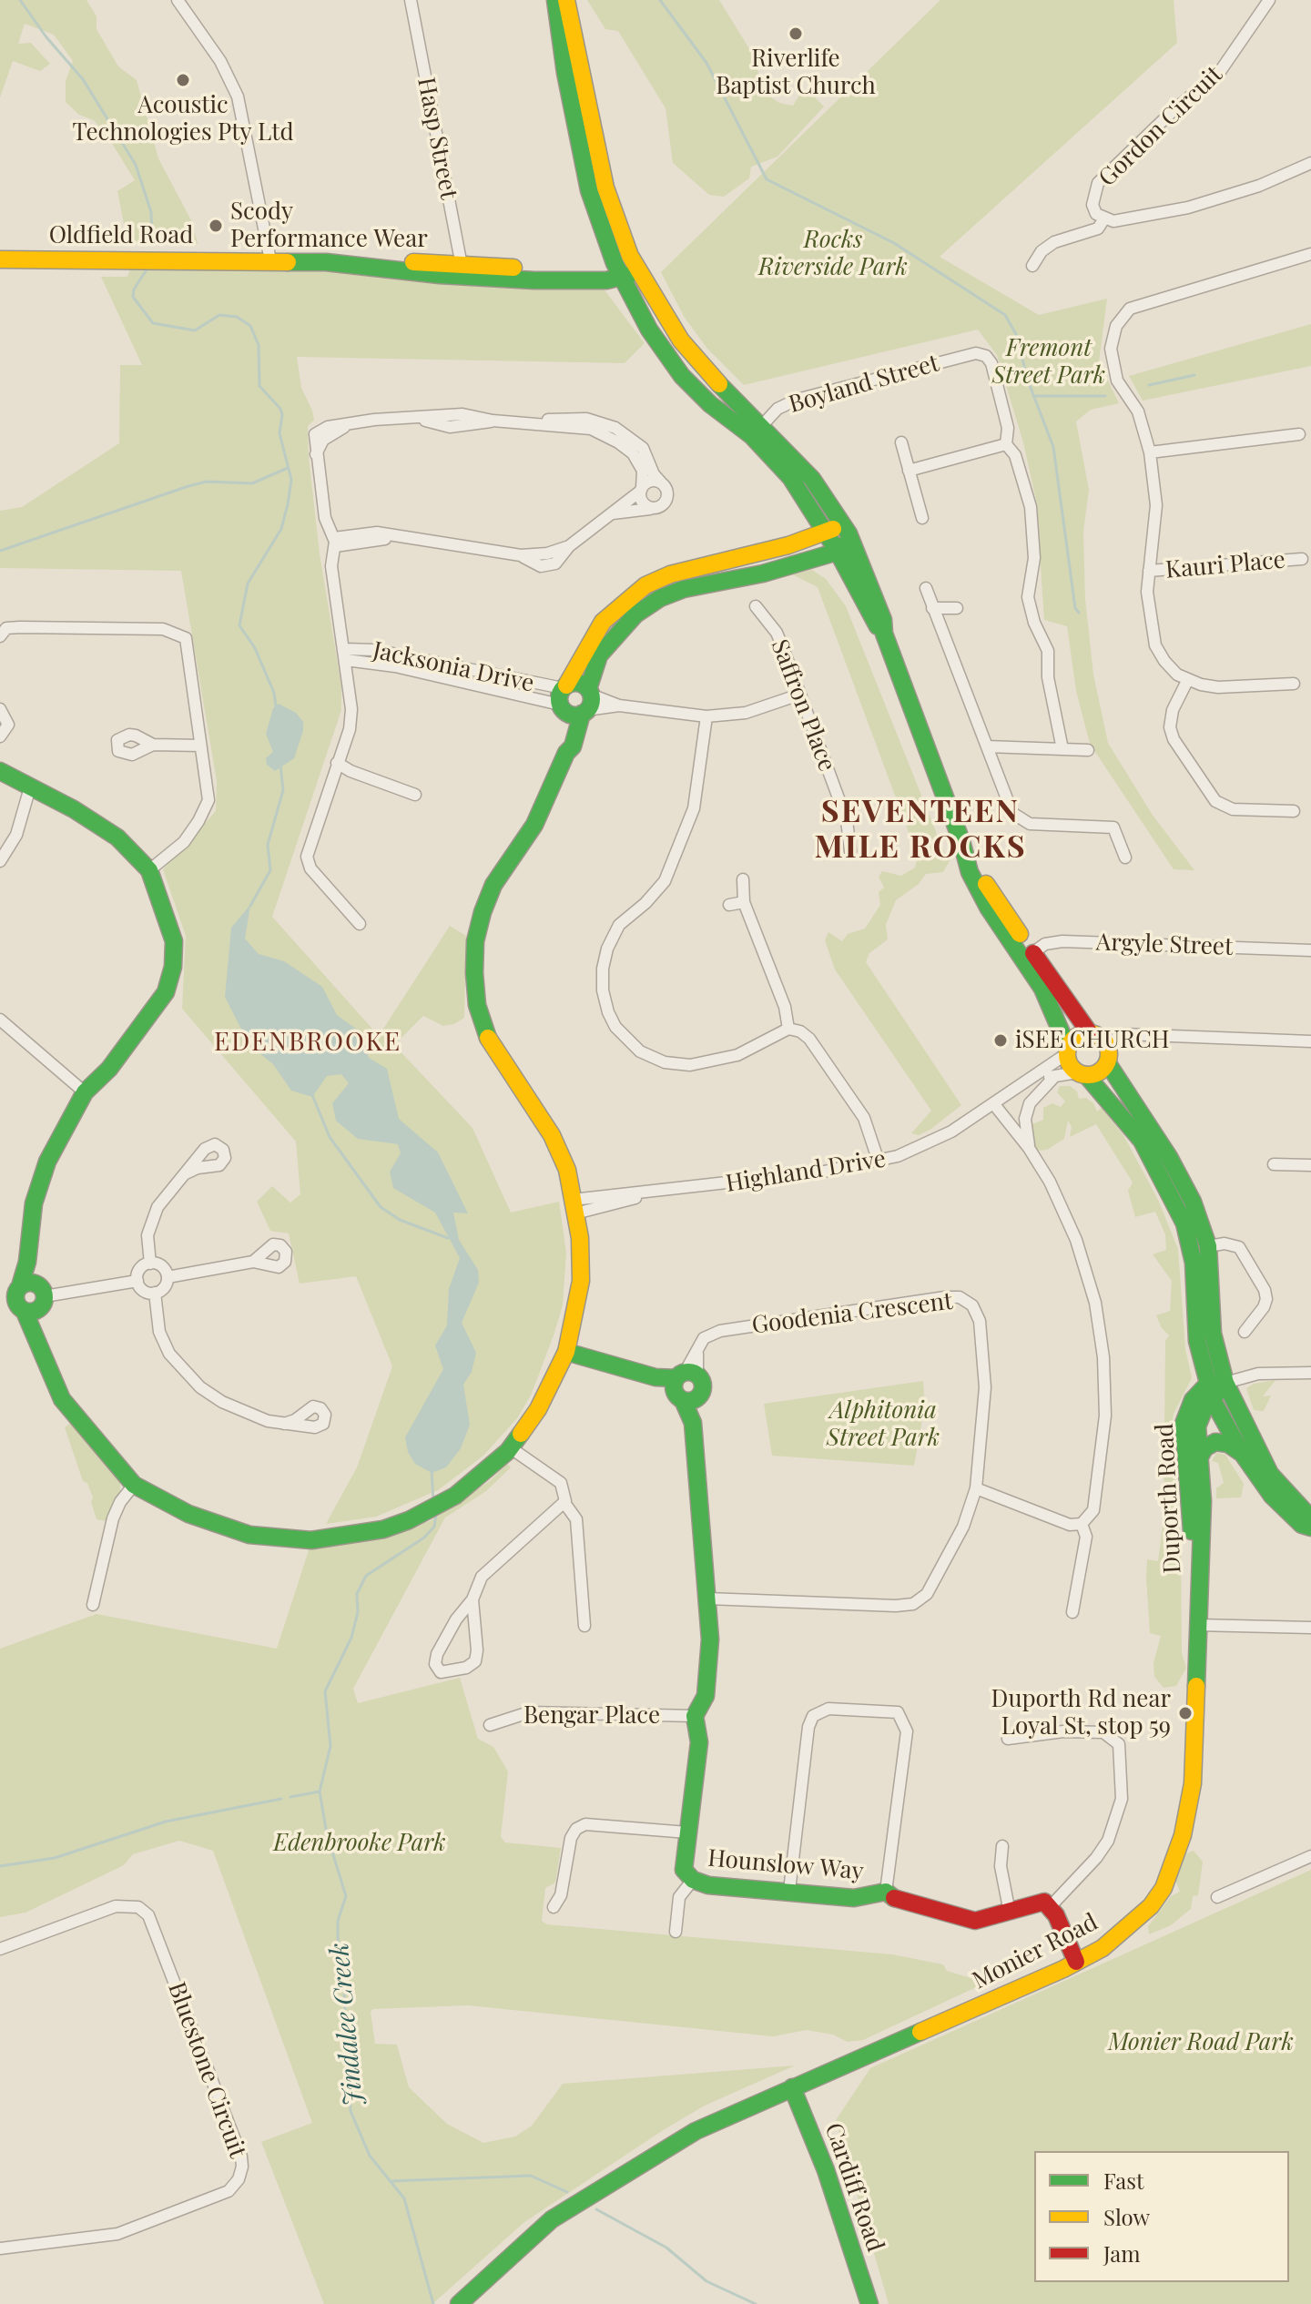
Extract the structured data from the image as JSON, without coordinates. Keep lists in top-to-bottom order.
{
  "streets": {
    "main road": [
      "Oldfield Road",
      "Duporth Road",
      "Hounslow Way",
      "Monier Road",
      "Cardiff Road"
    ],
    "street": [
      "Gordon Circuit",
      "Hasp Street",
      "Boyland Street",
      "Kauri Place",
      "Jacksonia Drive",
      "Saffron Place",
      "Argyle Street",
      "Highland Drive",
      "Goodenia Crescent",
      "Bengar Place",
      "Bluestone Circuit"
    ]
  },
  "crossings": [
    ["Hasp Street", "Oldfield Road"],
    ["Jacksonia Drive", "Saffron Place"],
    ["Goodenia Crescent", "Hounslow Way"],
    ["Duporth Road", "Monier Road"],
    ["Bengar Place", "Hounslow Way"],
    ["Monier Road", "Cardiff Road"]
  ],
  "districts": ["SEVENTEEN MILE ROCKS", "EDENBROOKE"],
  "water": ["Jindalee Creek"],
  "parks": [
    "Rocks Riverside Park",
    "Fremont Street Park",
    "Alphitonia Street Park",
    "Edenbrooke Park",
    "Monier Road Park"
  ],
  "places": [
    "Riverlife Baptist Church",
    "Acoustic Technologies Pty Ltd",
    "Scody Performance Wear",
    "iSEE CHURCH",
    "Duporth Rd near Loyal St, stop 59"
  ],
  "legend": ["Fast", "Slow", "Jam"]
}
